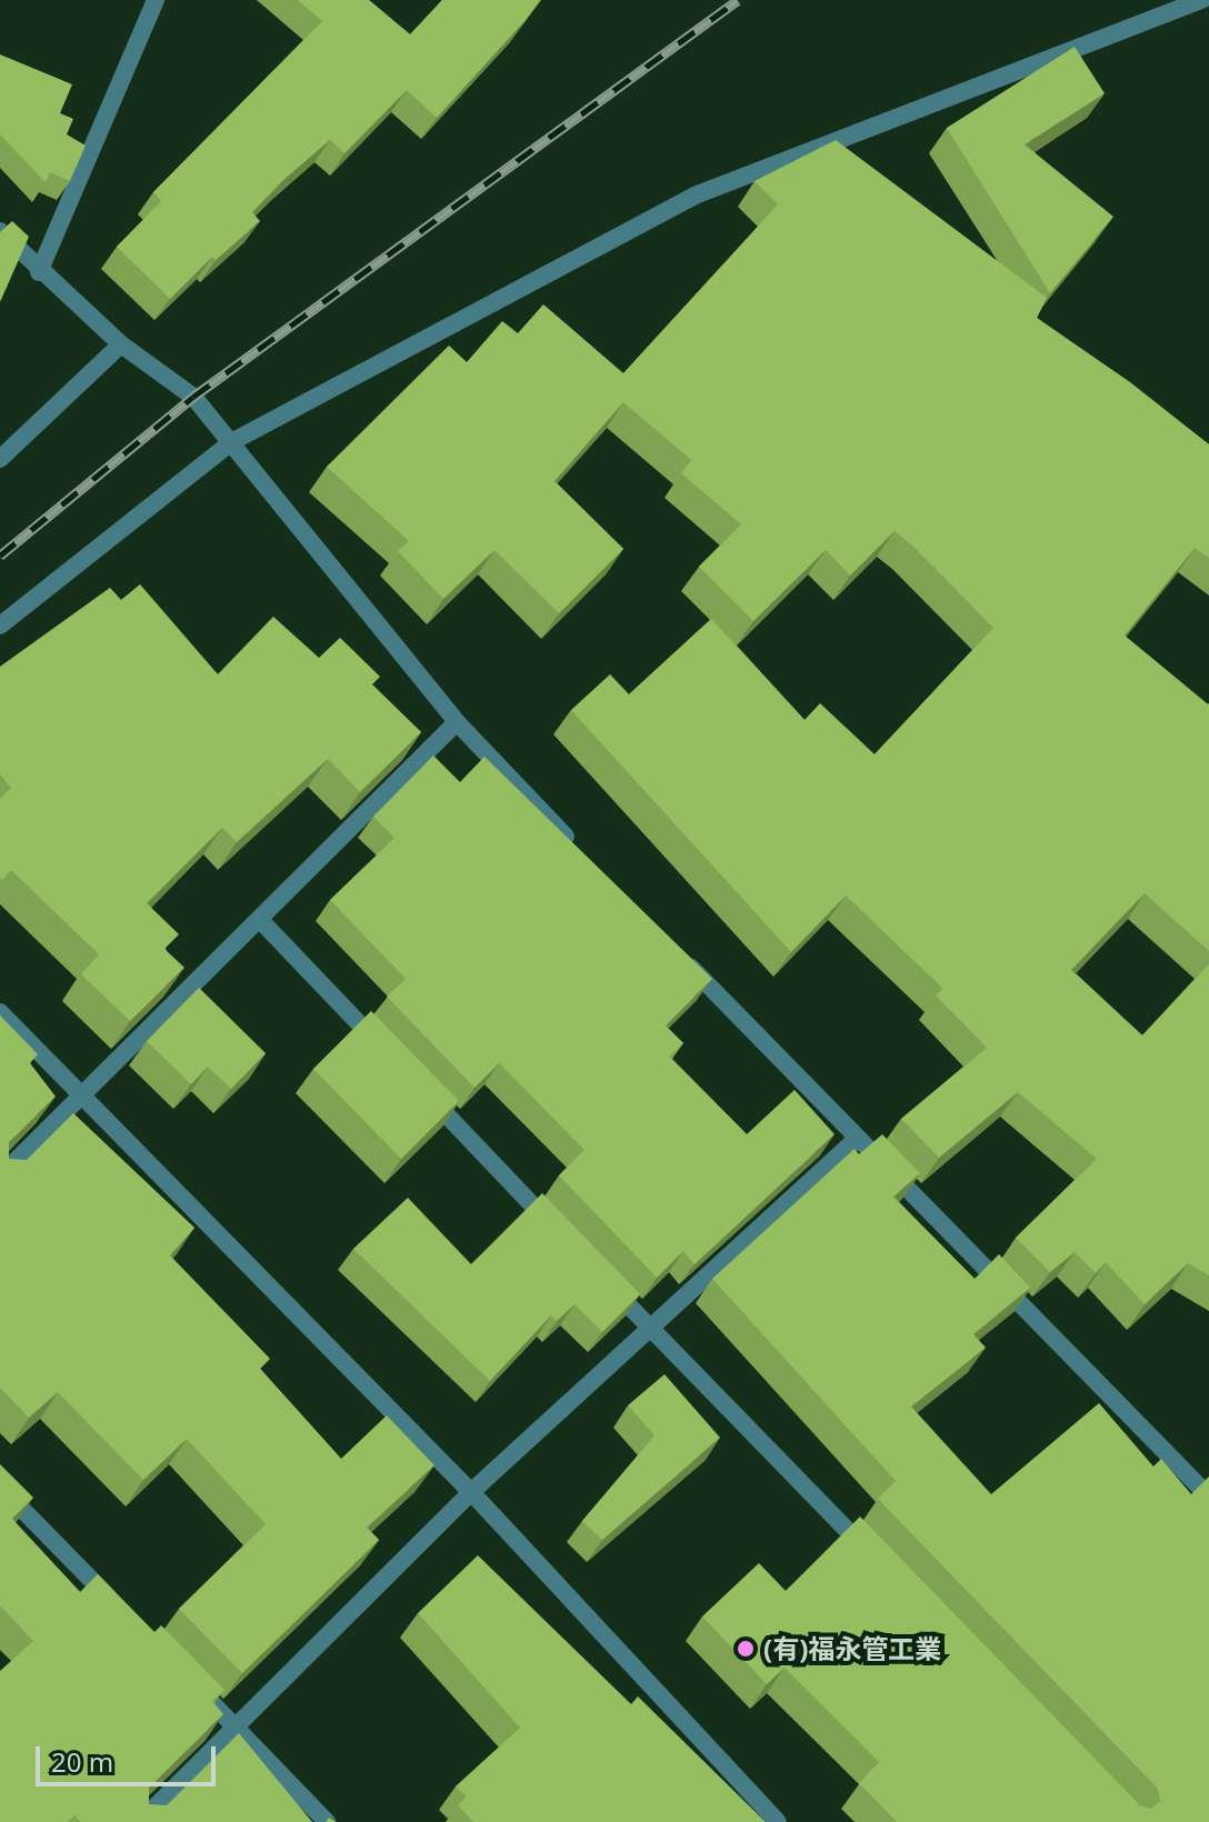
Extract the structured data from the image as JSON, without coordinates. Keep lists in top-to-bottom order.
{
  "places": ["(有)福永管工業"],
  "scale_bar": "20 m"
}
